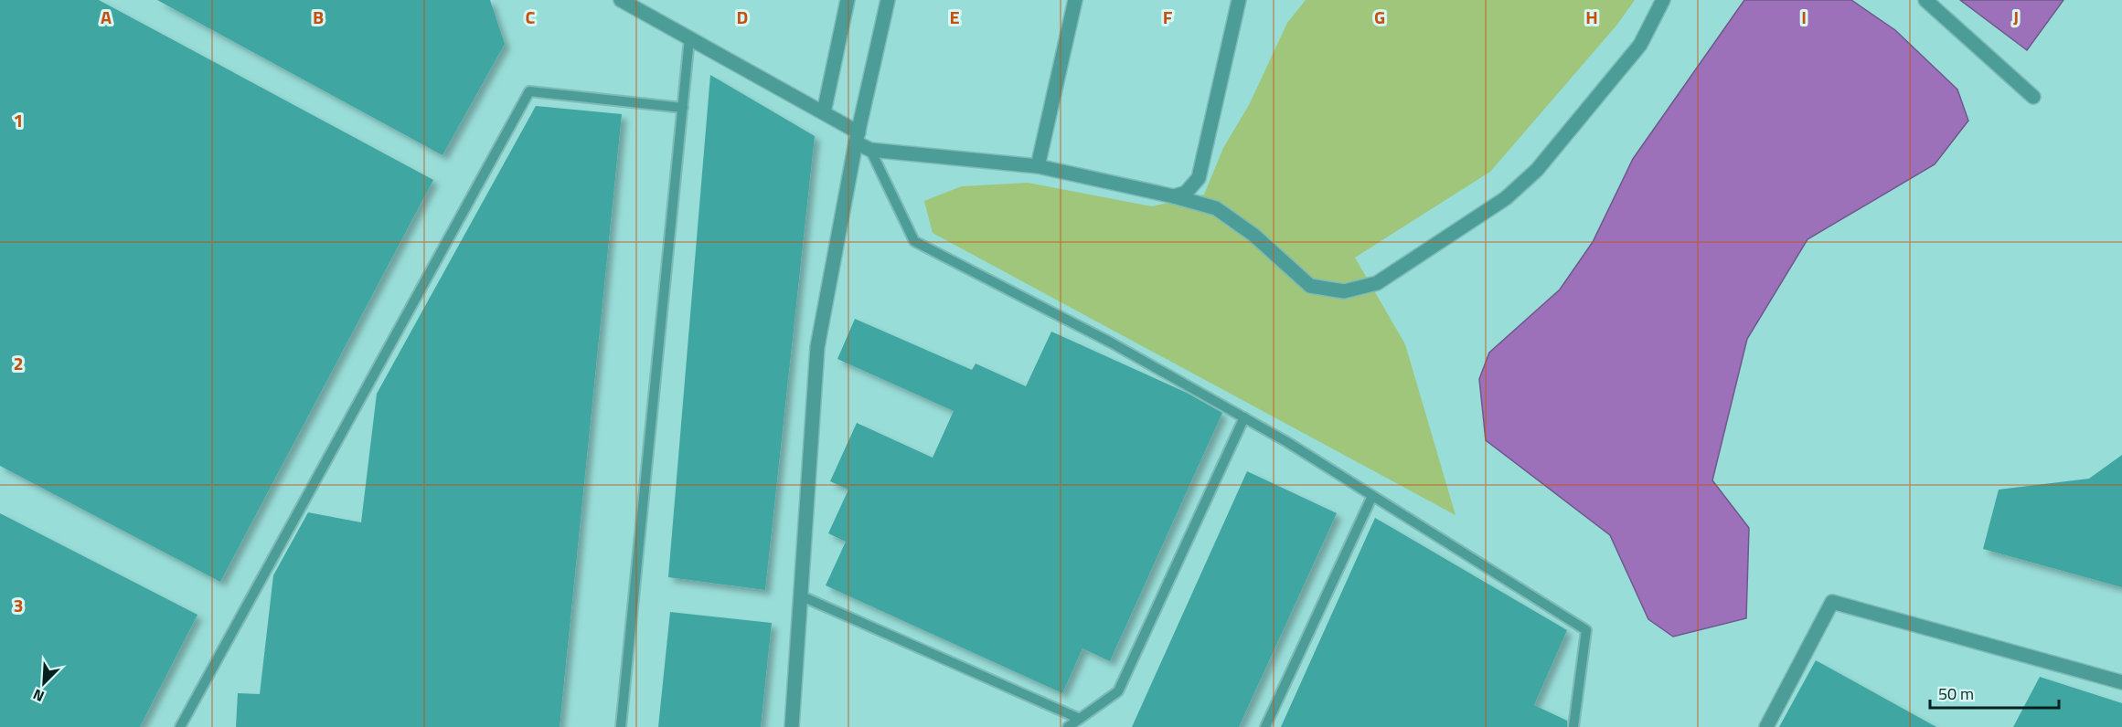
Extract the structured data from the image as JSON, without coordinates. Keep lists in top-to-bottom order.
{
  "scale_bar": "50 m",
  "north": "bottom left",
  "grid": {
    "columns": [
      "A",
      "B",
      "C",
      "D",
      "E",
      "F",
      "G",
      "H",
      "I",
      "J"
    ],
    "rows": ["1", "2", "3"]
  }
}
